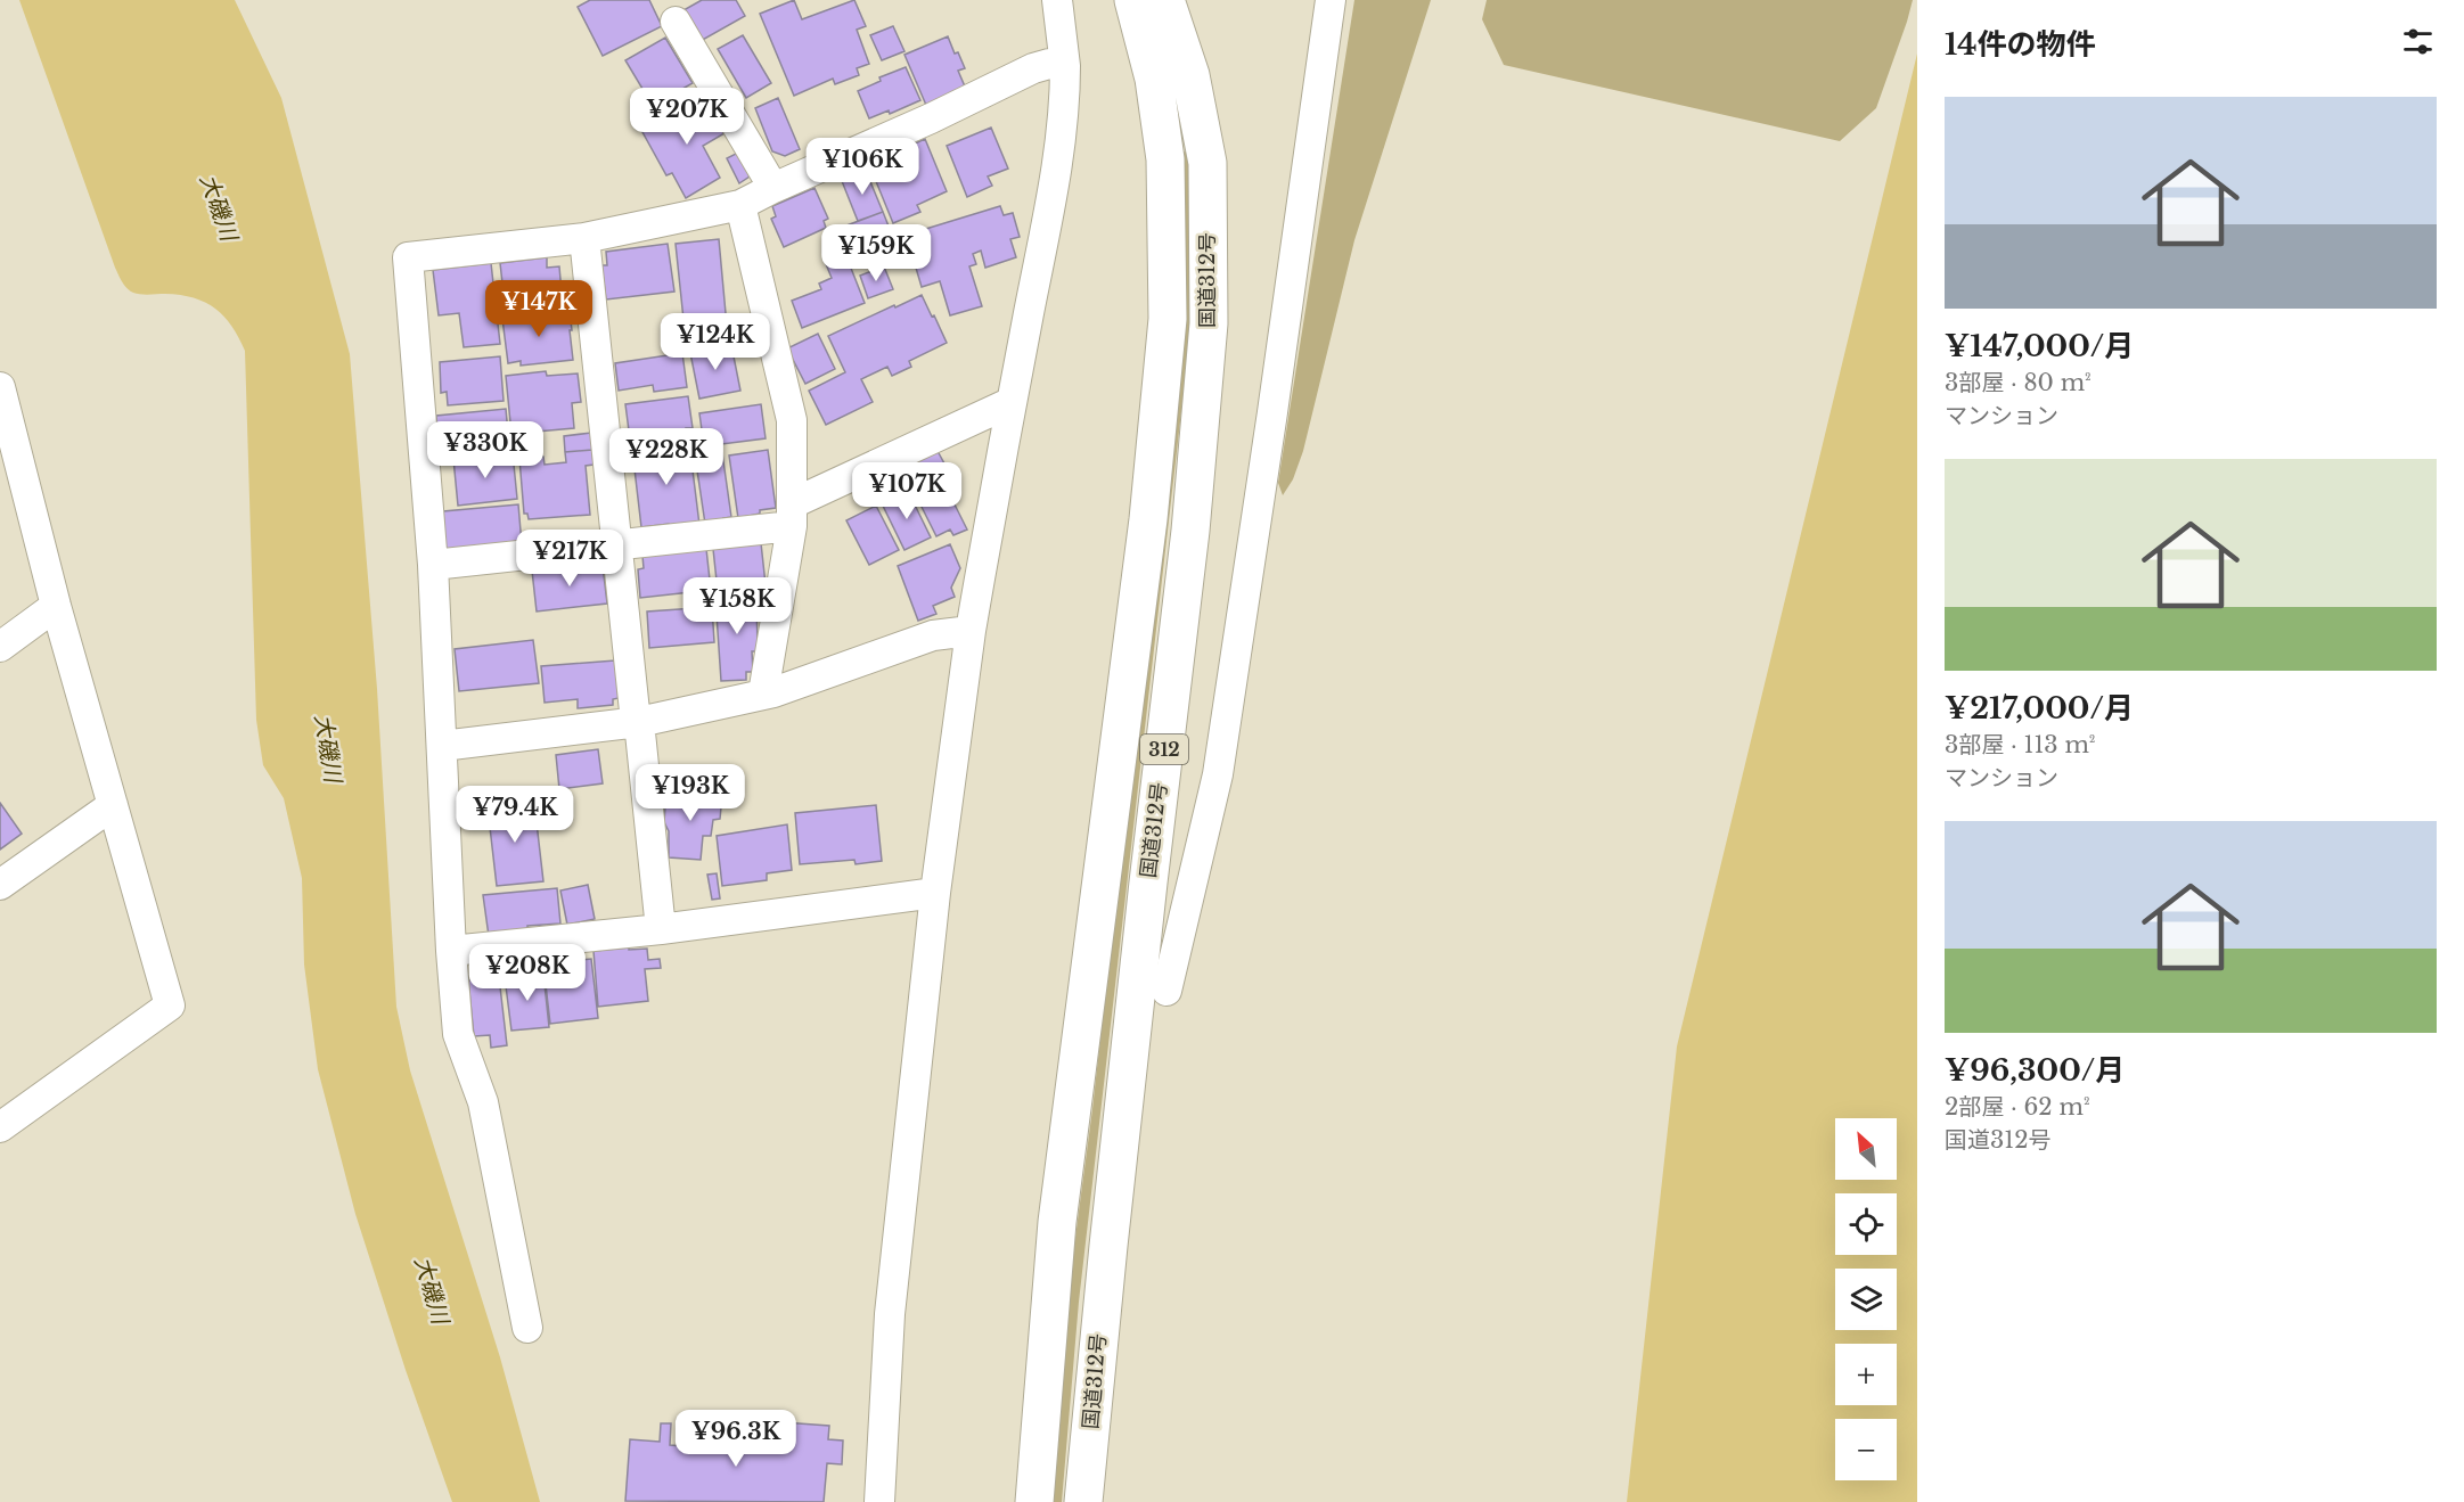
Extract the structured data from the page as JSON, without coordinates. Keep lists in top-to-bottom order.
{
  "streets": {
    "highway": ["国道312号", "312"]
  },
  "water": ["大磯川"],
  "north": "top left",
  "page": {
    "heading": "14件の物件",
    "list": [
      {
        "name": "¥147,000/月",
        "note": "3部屋 · 80 m² · マンション"
      },
      {
        "name": "¥217,000/月",
        "note": "3部屋 · 113 m² · マンション"
      },
      {
        "name": "¥96,300/月",
        "note": "2部屋 · 62 m² · 国道312号"
      }
    ],
    "price": [
      "¥207K",
      "¥106K",
      "¥159K",
      "¥147K",
      "¥124K",
      "¥330K",
      "¥228K",
      "¥107K",
      "¥217K",
      "¥158K",
      "¥193K",
      "¥79.4K",
      "¥208K",
      "¥96.3K"
    ],
    "map_buttons": ["+", "−"]
  }
}
